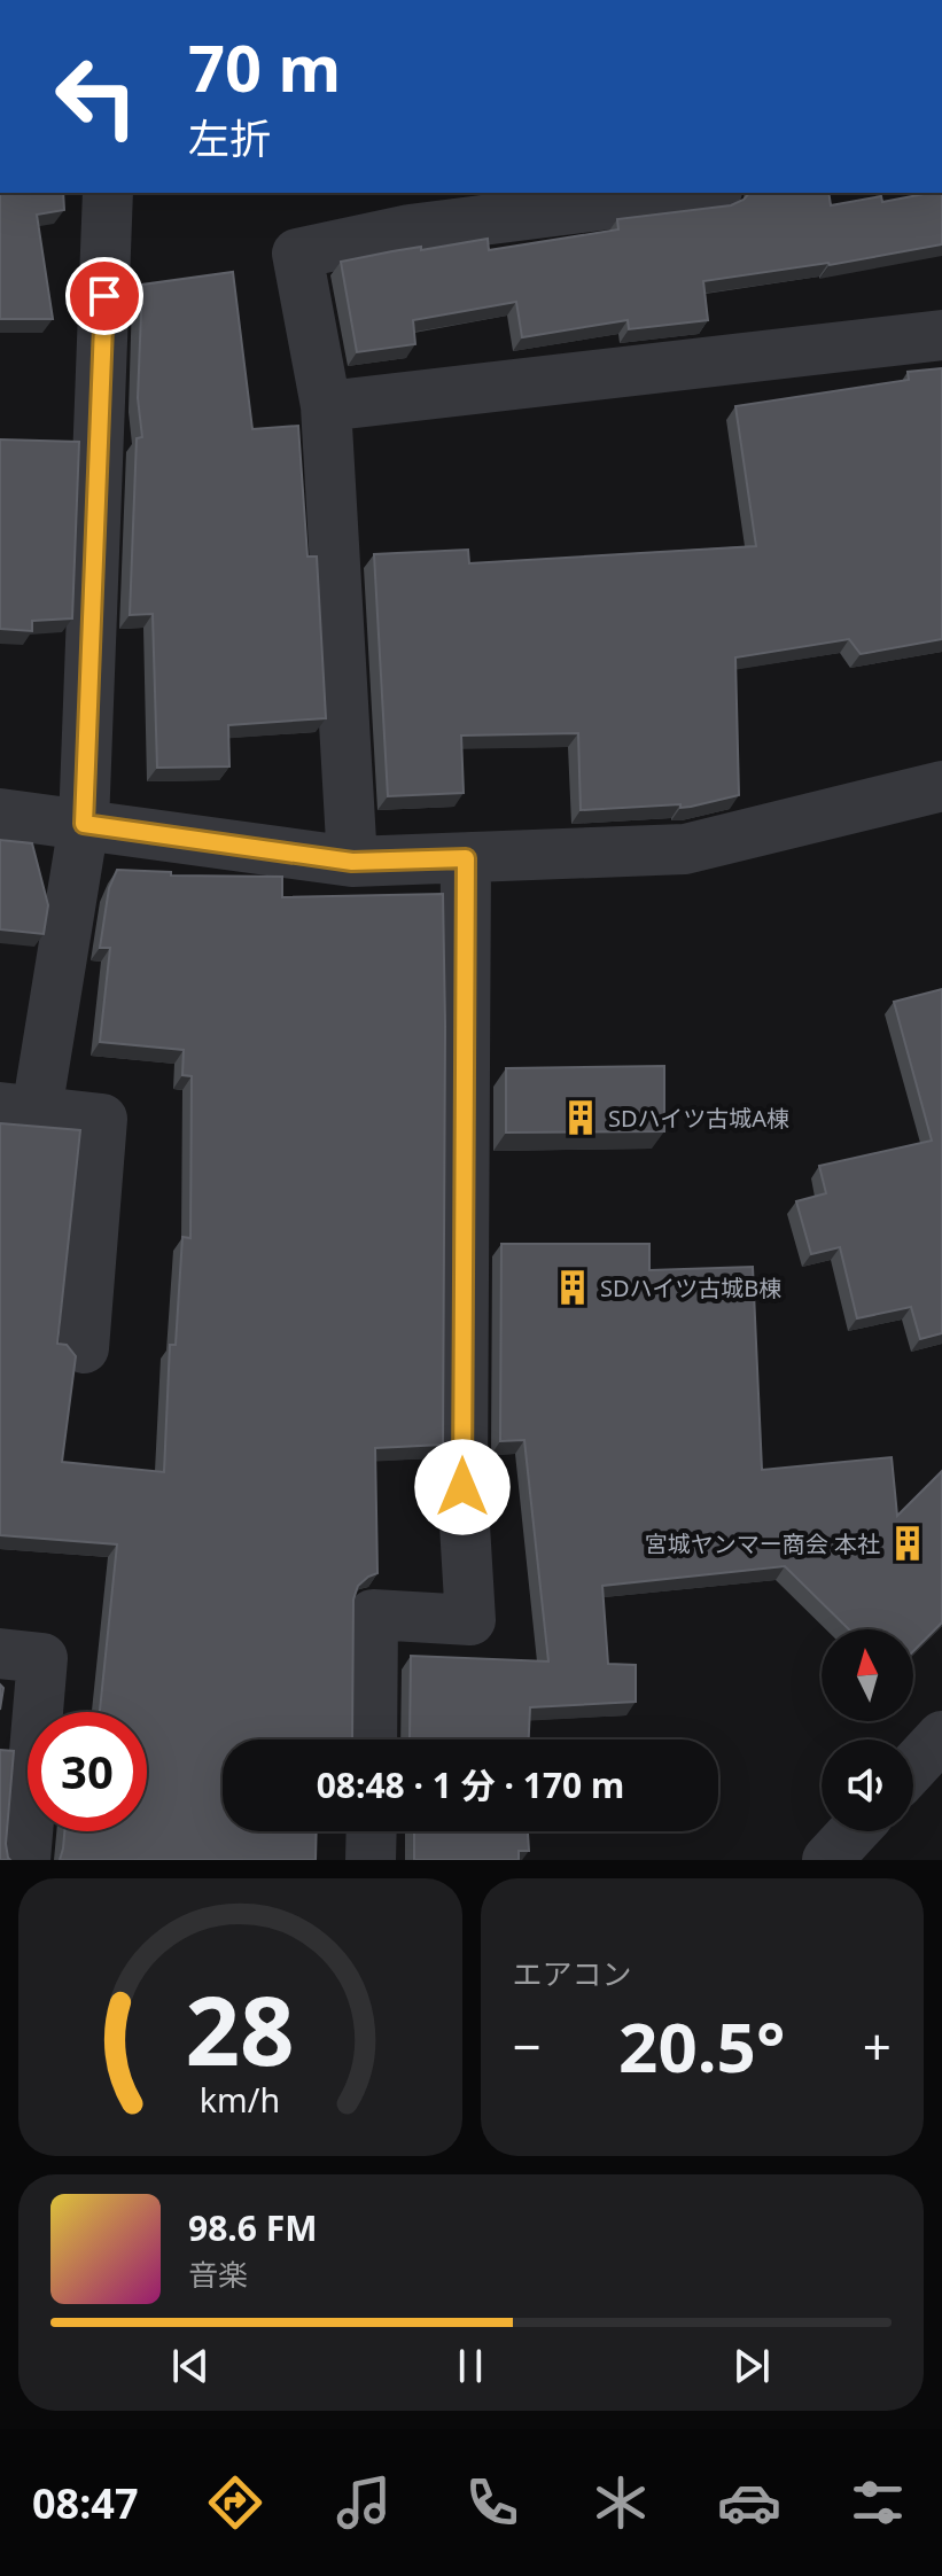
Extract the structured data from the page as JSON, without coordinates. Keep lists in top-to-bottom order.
{
  "places": {
    "building": ["SDハイツ古城A棟", "SDハイツ古城B棟", "宮城ヤンマー商会 本社"]
  },
  "north": "top",
  "page": {
    "turn": ["70 m", "左折"],
    "limit": "30",
    "trip": "08:48 · 1 分 · 170 m",
    "tile": "エアコン",
    "heat": ["−", "20.5°", "+"],
    "song": ["98.6 FM", "音楽"],
    "tabs": "08:47",
    "gauge": ["28", "km/h"]
  }
}
